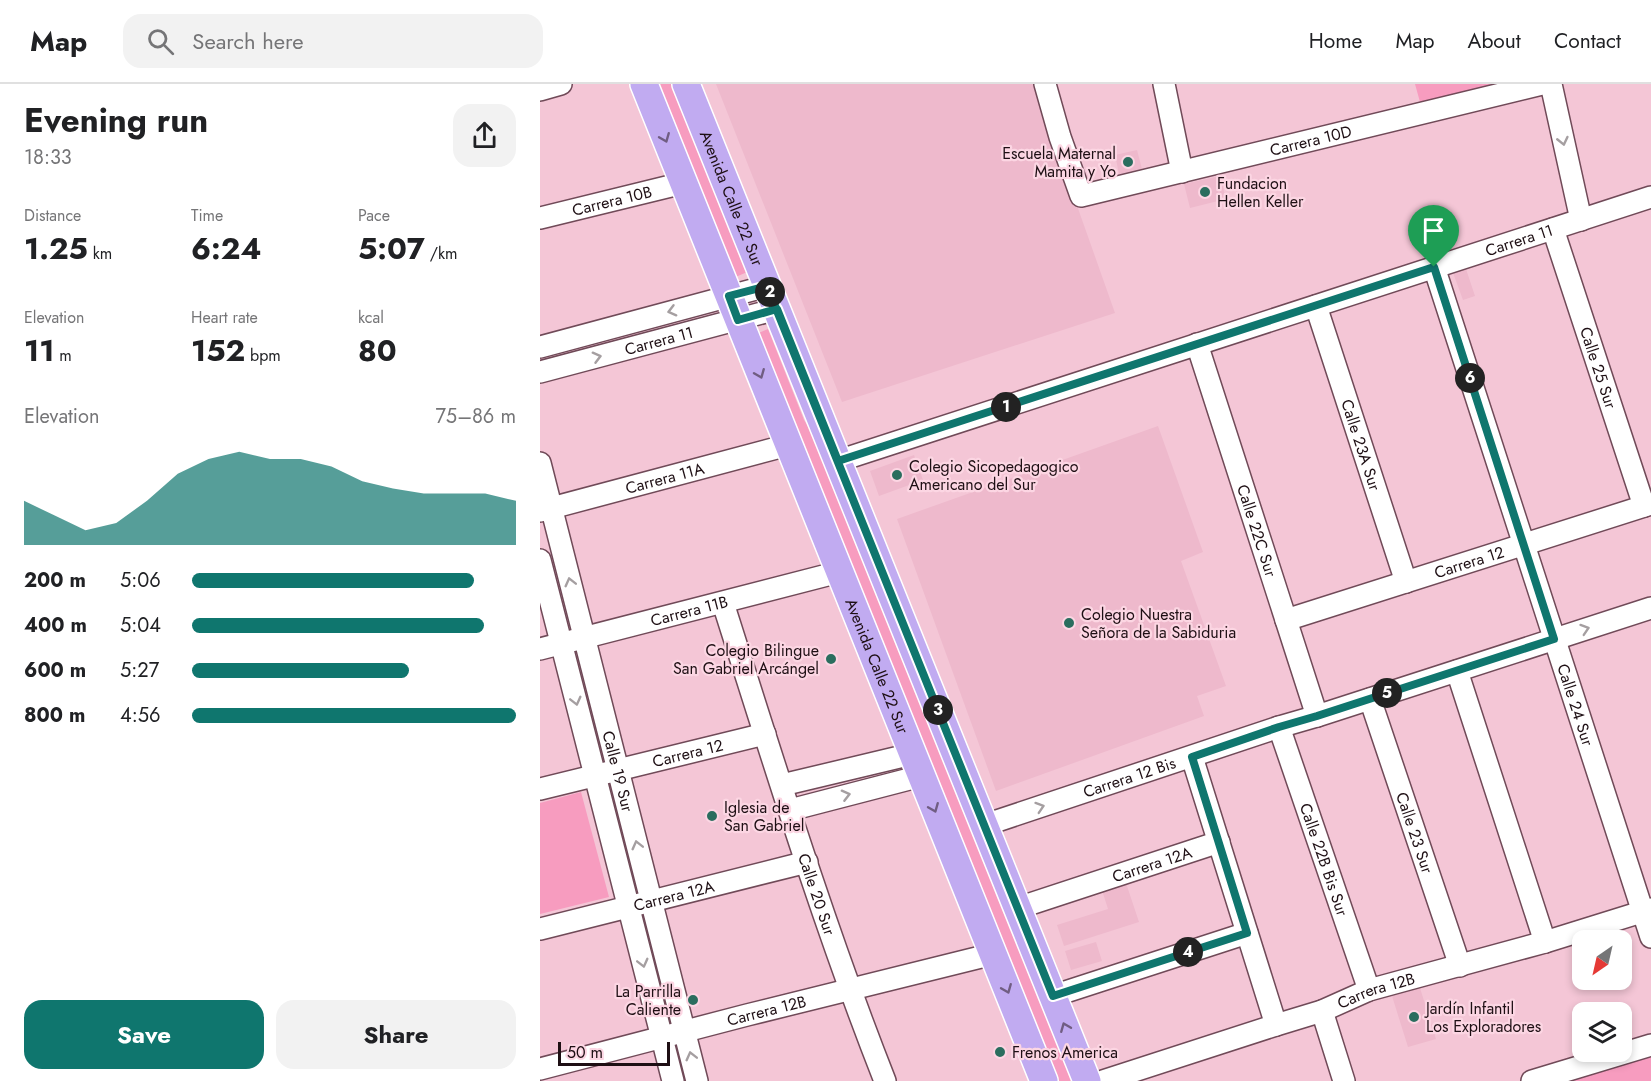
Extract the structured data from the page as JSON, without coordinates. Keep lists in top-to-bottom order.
{
  "streets": {
    "main road": ["Avenida Calle 22 Sur"],
    "street": [
      "Carrera 10D",
      "Carrera 10B",
      "Carrera 11",
      "Calle 25 Sur",
      "Calle 23A Sur",
      "Carrera 11A",
      "Calle 22C Sur",
      "Carrera 12",
      "Carrera 11B",
      "Calle 24 Sur",
      "Calle 19 Sur",
      "Carrera 12 Bis",
      "Calle 23 Sur",
      "Calle 22B Bis Sur",
      "Carrera 12A",
      "Calle 20 Sur",
      "Carrera 12B"
    ]
  },
  "crossings": [
    ["Avenida Calle 22 Sur", "Carrera 10B"],
    ["Avenida Calle 22 Sur", "Carrera 11"],
    ["Avenida Calle 22 Sur", "Carrera 11A"],
    ["Avenida Calle 22 Sur", "Carrera 11B"],
    ["Avenida Calle 22 Sur", "Carrera 12 Bis"],
    ["Avenida Calle 22 Sur", "Carrera 12A"],
    ["Avenida Calle 22 Sur", "Carrera 12B"],
    ["Carrera 11", "Calle 25 Sur"],
    ["Carrera 11", "Calle 23A Sur"],
    ["Carrera 11", "Calle 22C Sur"],
    ["Carrera 11", "Calle 24 Sur"],
    ["Calle 25 Sur", "Carrera 12"],
    ["Calle 23A Sur", "Carrera 12"],
    ["Carrera 11A", "Calle 19 Sur"],
    ["Calle 22C Sur", "Carrera 12"],
    ["Calle 22C Sur", "Carrera 12 Bis"],
    ["Carrera 12", "Calle 24 Sur"],
    ["Carrera 12", "Calle 19 Sur"],
    ["Carrera 12", "Calle 20 Sur"],
    ["Carrera 11B", "Calle 19 Sur"],
    ["Carrera 11B", "Calle 20 Sur"],
    ["Calle 24 Sur", "Carrera 12 Bis"],
    ["Calle 24 Sur", "Carrera 12B"],
    ["Calle 19 Sur", "Carrera 12A"],
    ["Calle 19 Sur", "Carrera 12B"],
    ["Carrera 12 Bis", "Calle 23 Sur"],
    ["Carrera 12 Bis", "Calle 22B Bis Sur"],
    ["Calle 23 Sur", "Carrera 12B"],
    ["Calle 22B Bis Sur", "Carrera 12B"],
    ["Carrera 12A", "Calle 20 Sur"],
    ["Calle 20 Sur", "Carrera 12B"]
  ],
  "places": [
    "Escuela Maternal Mamita y Yo",
    "Fundacion Hellen Keller",
    "Colegio Sicopedagogico Americano del Sur",
    "Colegio Nuestra Señora de la Sabiduria",
    "Colegio Bilingue San Gabriel Arcángel",
    "Iglesia de San Gabriel",
    "La Parrilla Caliente",
    "Jardín Infantil Los Exploradores",
    "Frenos America"
  ],
  "scale_bar": "50 m",
  "north": "bottom left",
  "page": {
    "header": "Map",
    "search": "Search here",
    "nav": [
      "Home",
      "Map",
      "About",
      "Contact"
    ],
    "heading": ["Evening run", "18:33"],
    "stats": [
      ["Distance", "1.25 km"],
      ["Time", "6:24"],
      ["Pace", "5:07 /km"],
      ["Elevation", "11 m"],
      ["Heart rate", "152 bpm"],
      ["kcal", "80"]
    ],
    "pins": [
      "2",
      "6",
      "1",
      "5",
      "3",
      "4"
    ],
    "chart": ["Elevation", "75–86 m"],
    "list": [
      {
        "name": "200 m",
        "note": "5:06"
      },
      {
        "name": "400 m",
        "note": "5:04"
      },
      {
        "name": "600 m",
        "note": "5:27"
      },
      {
        "name": "800 m",
        "note": "4:56"
      }
    ],
    "buttons": ["Save", "Share"],
    "scale": "50 m"
  }
}
